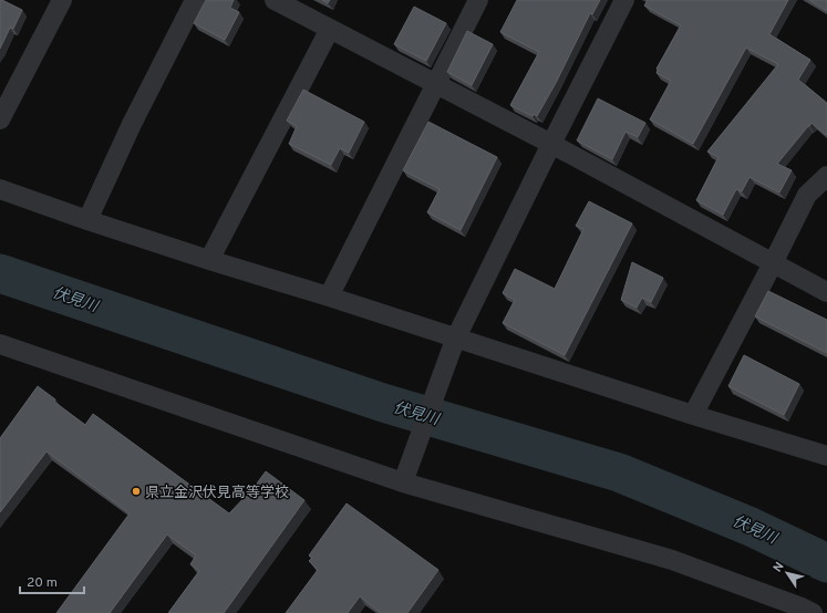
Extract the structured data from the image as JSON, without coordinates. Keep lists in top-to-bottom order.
{
  "water": ["伏見川"],
  "places": ["県立金沢伏見高等学校"],
  "scale_bar": "20 m",
  "north": "top left"
}
